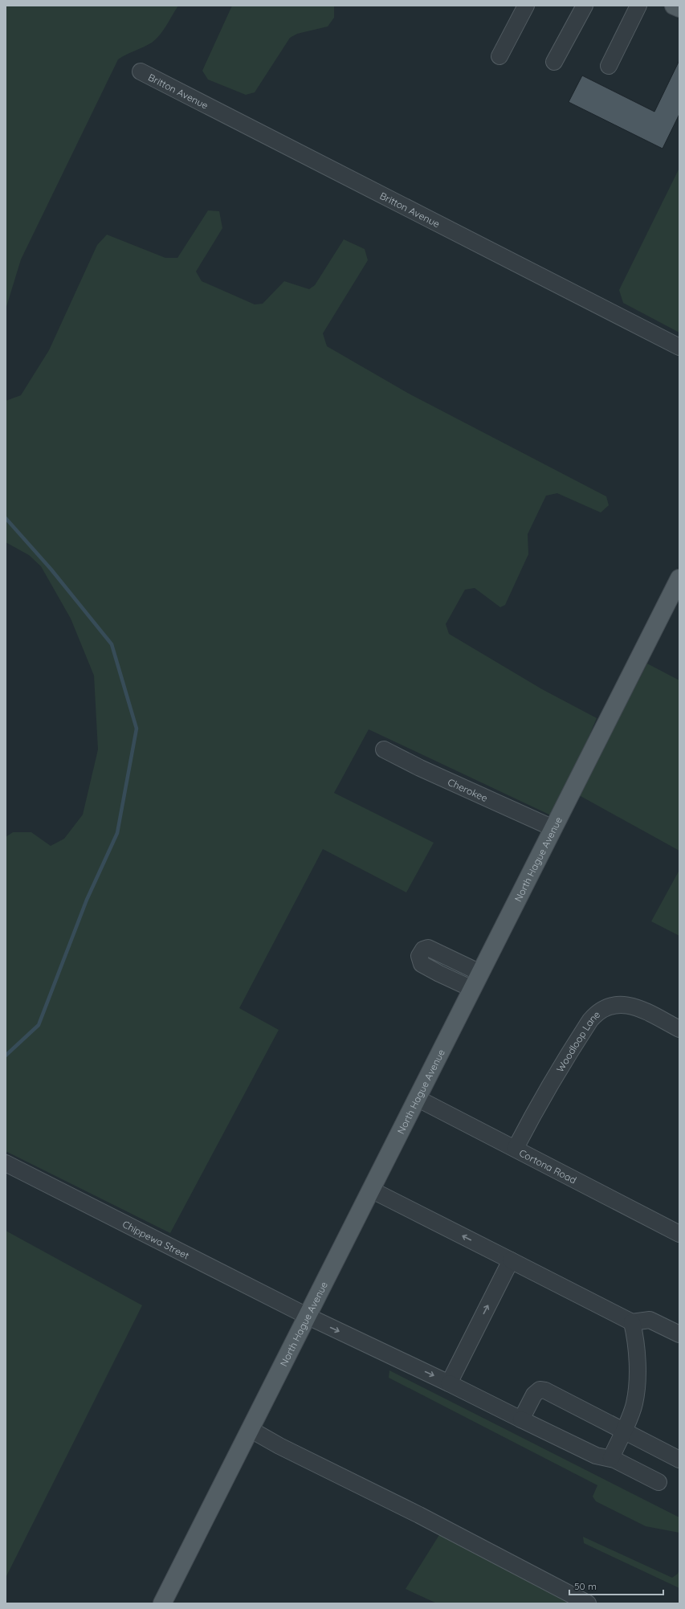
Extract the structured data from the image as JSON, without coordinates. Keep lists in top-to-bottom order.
{
  "streets": {
    "main road": ["North Hague Avenue"],
    "street": [
      "Britton Avenue",
      "Cherokee",
      "Woodloop Lane",
      "Cortona Road",
      "Chippewa Street"
    ]
  },
  "crossings": [
    ["Cherokee", "North Hague Avenue"],
    ["North Hague Avenue", "Cortona Road"],
    ["North Hague Avenue", "Chippewa Street"],
    ["Woodloop Lane", "Cortona Road"]
  ],
  "scale_bar": "50 m"
}
